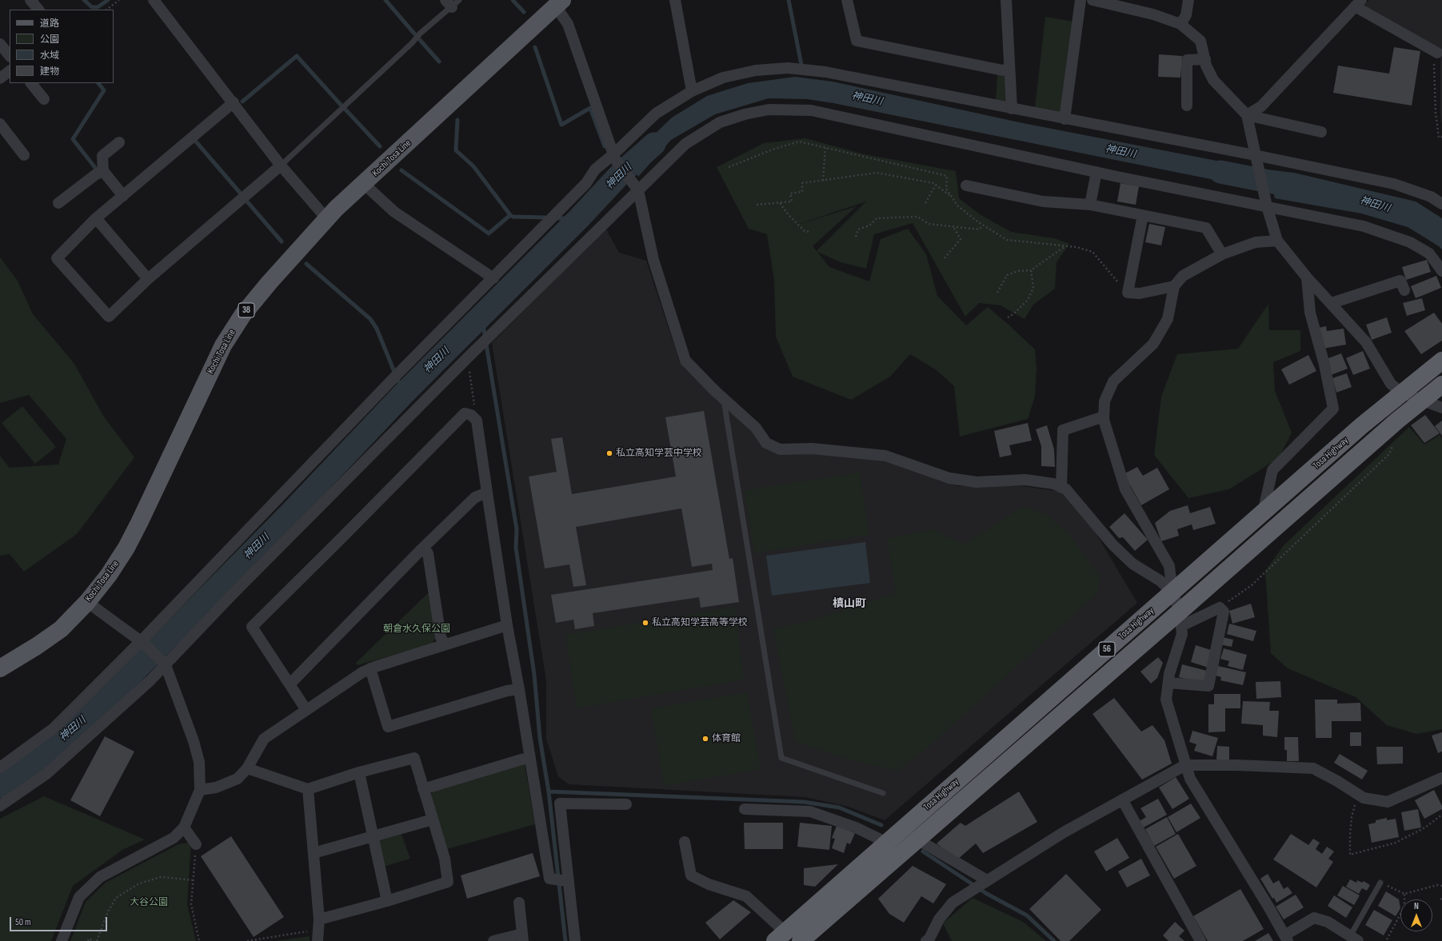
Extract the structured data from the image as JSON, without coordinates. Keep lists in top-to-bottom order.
{
  "streets": {
    "highway": ["Tosa Highway", "56"],
    "main road": ["Kochi Tosa Line", "38"]
  },
  "districts": ["槙山町"],
  "water": ["神田川"],
  "parks": ["朝倉水久保公園", "大谷公園"],
  "places": ["私立高知学芸中学校", "私立高知学芸高等学校", "体育館"],
  "legend": [
    "道路",
    "公園",
    "水域",
    "建物"
  ],
  "scale_bar": "50 m",
  "north": "top"
}
